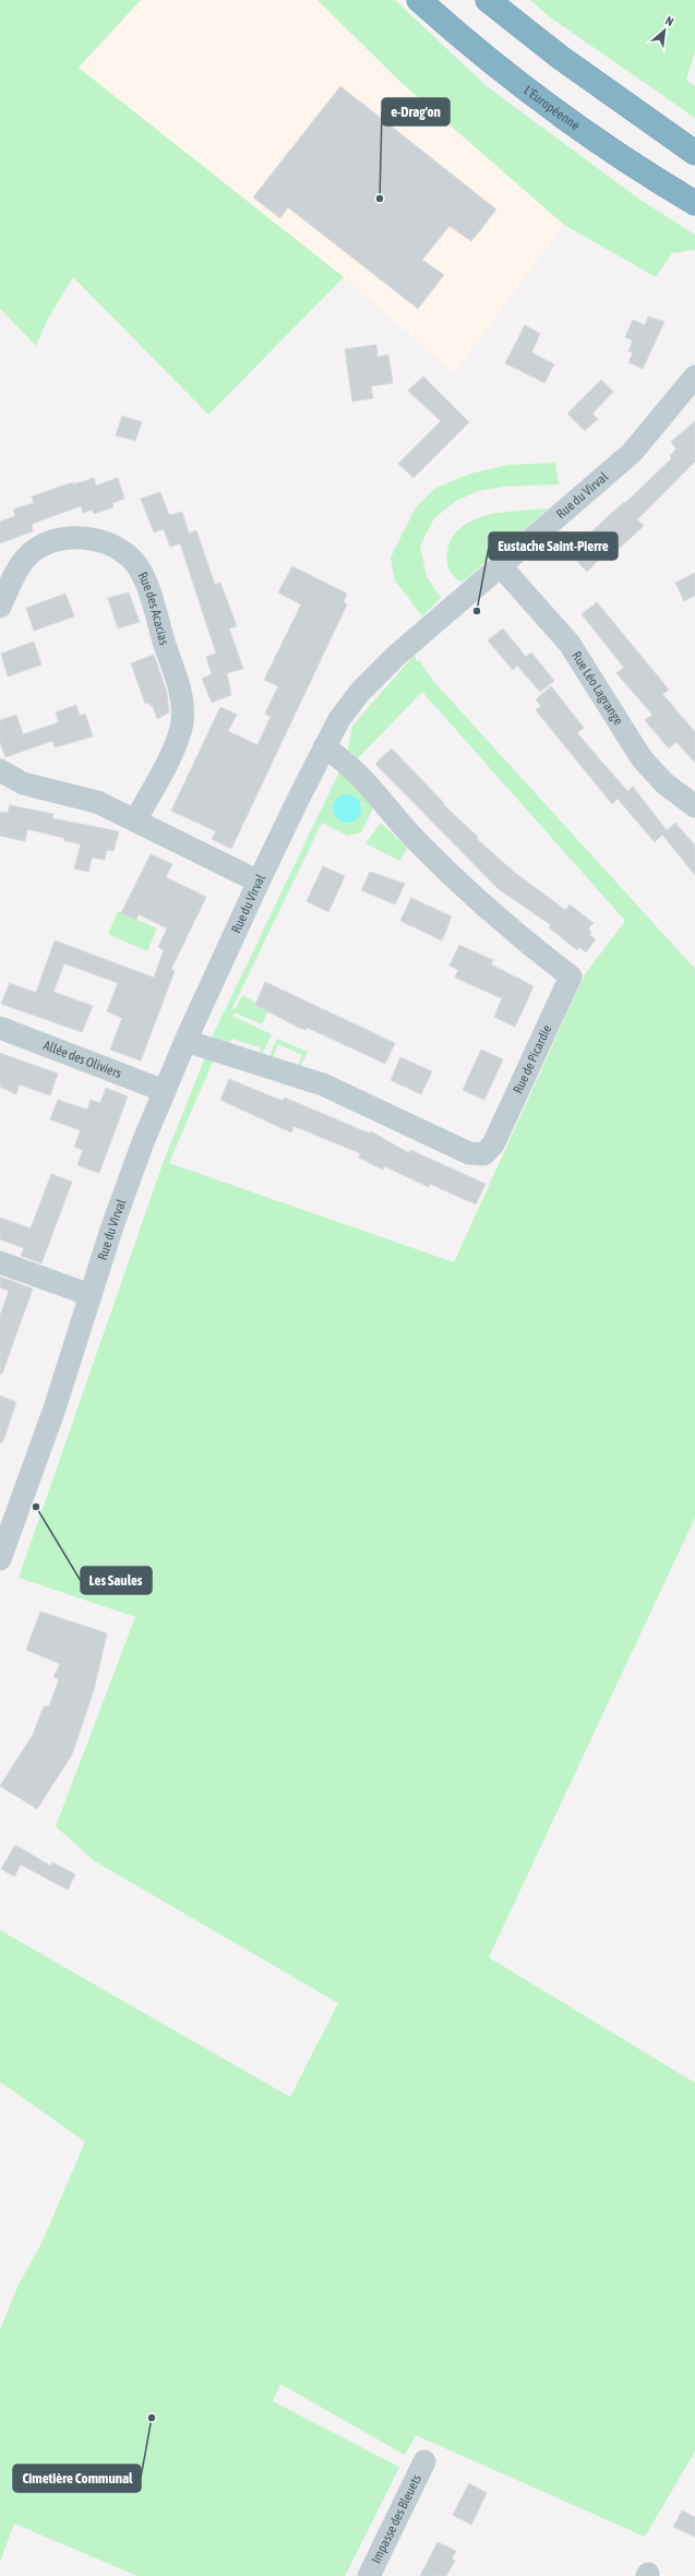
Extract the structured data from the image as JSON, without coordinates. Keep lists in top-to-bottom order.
{
  "streets": {
    "highway": ["L'Européenne"],
    "street": [
      "Rue du Virval",
      "Rue des Acacias",
      "Rue Léo Lagrange",
      "Allée des Oliviers",
      "Rue de Picardie",
      "Impasse des Bleuets"
    ]
  },
  "crossings": [
    ["Rue du Virval", "Rue Léo Lagrange"],
    ["Rue du Virval", "Allée des Oliviers"],
    ["Rue du Virval", "Rue de Picardie"]
  ],
  "places": [
    "e-Drag'on",
    "Eustache Saint-Pierre",
    "Les Saules",
    "Cimetière Communal"
  ],
  "north": "top right"
}
